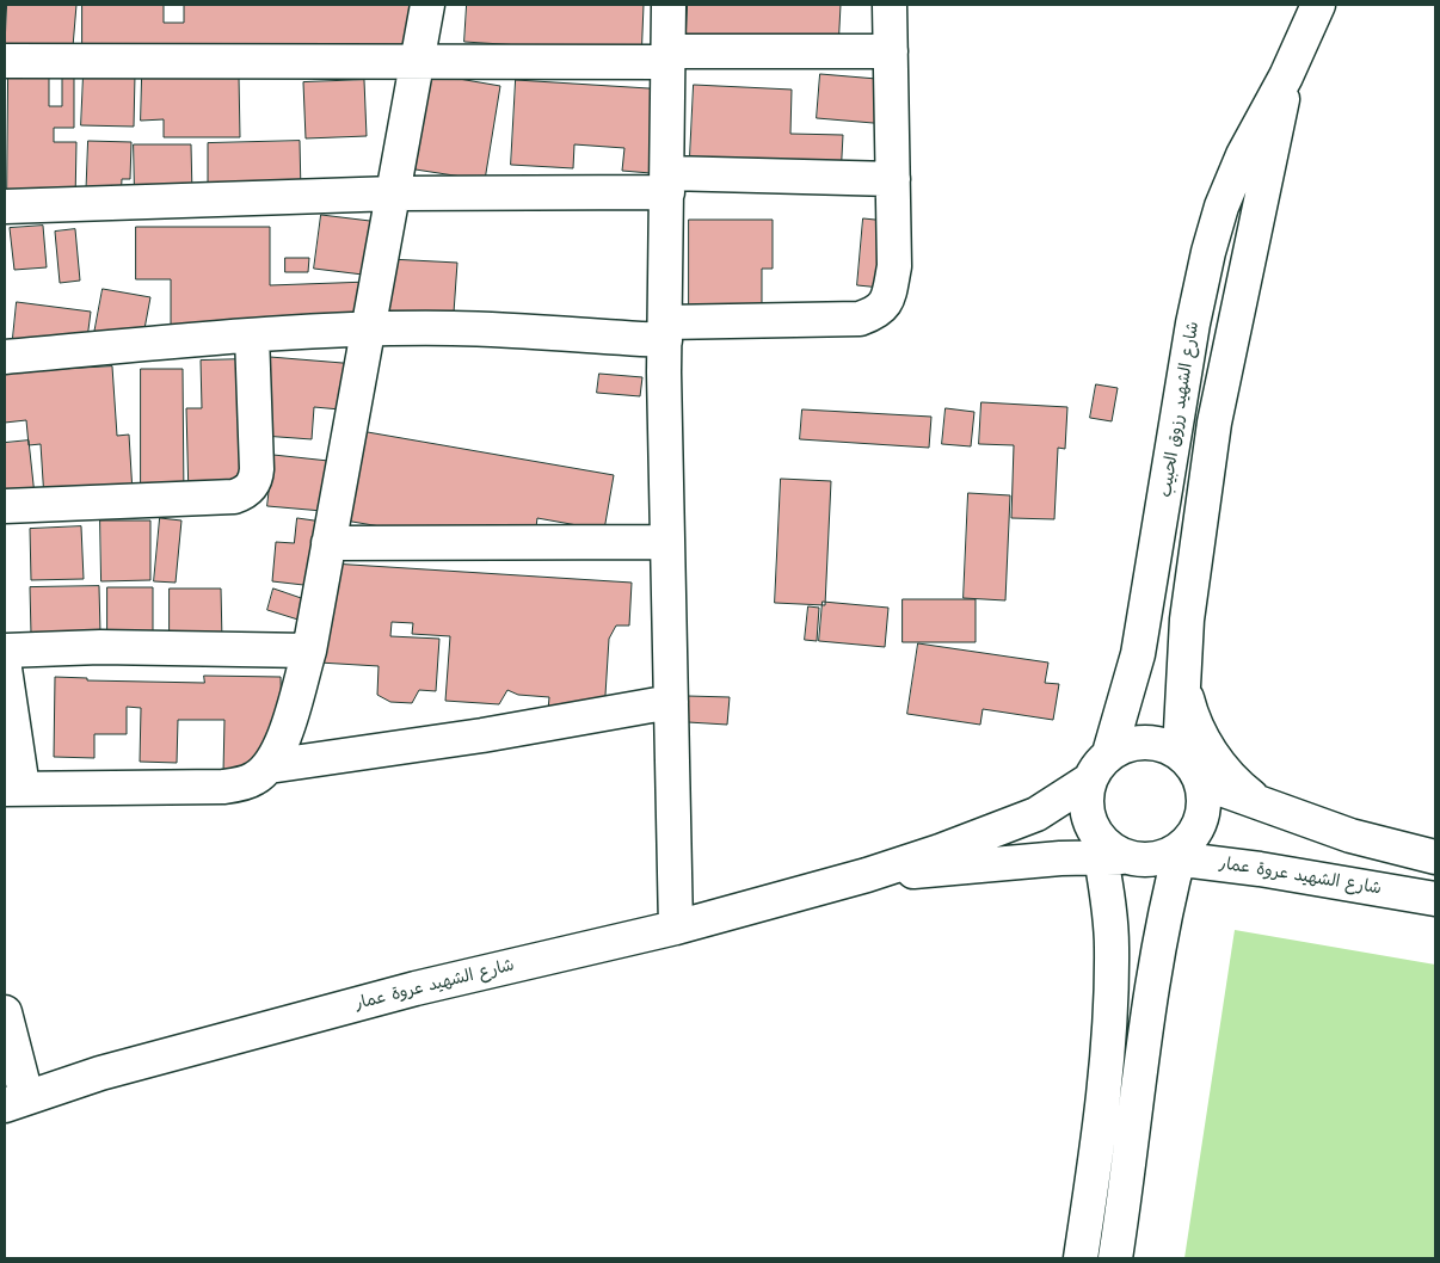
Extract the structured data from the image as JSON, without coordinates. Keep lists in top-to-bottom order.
{
  "streets": {
    "street": ["شارع الشهيد رزوق الحبيب", "شارع الشهيد عروة عمار"]
  },
  "crossings": [
    ["شارع الشهيد رزوق الحبيب", "شارع الشهيد عروة عمار"]
  ]
}
